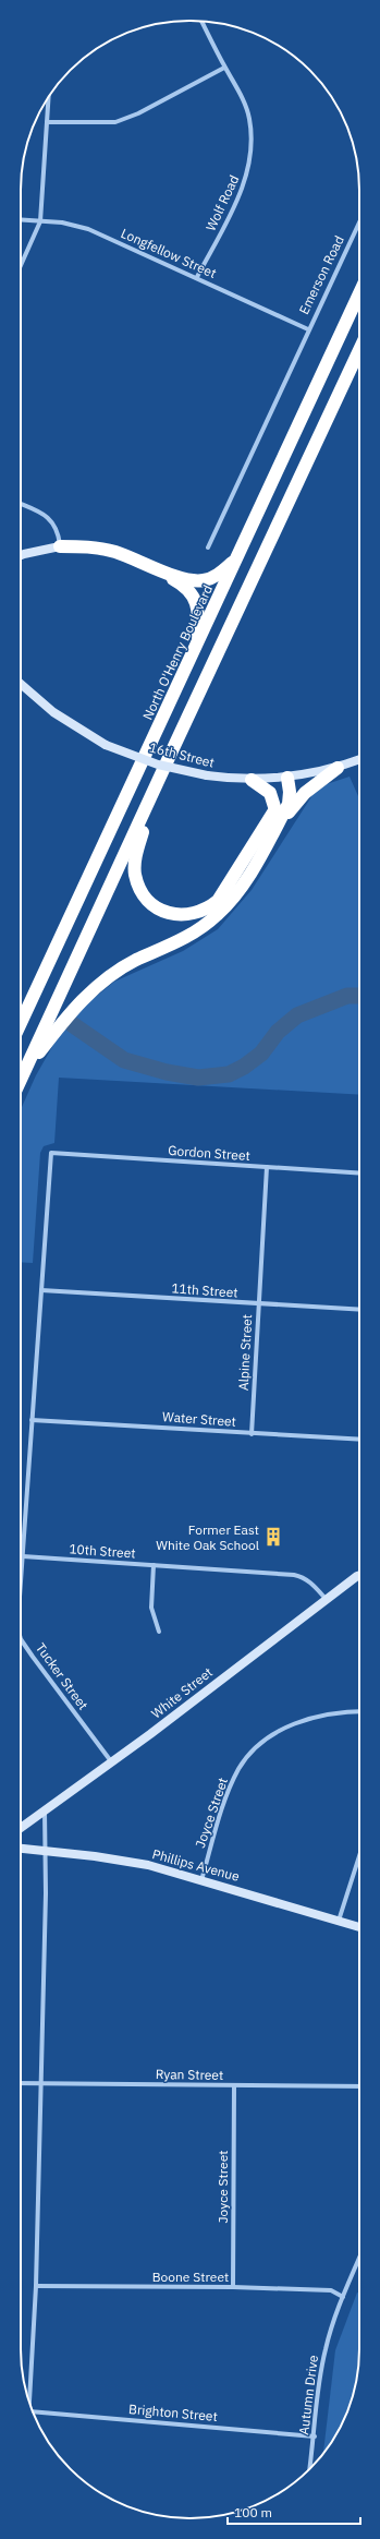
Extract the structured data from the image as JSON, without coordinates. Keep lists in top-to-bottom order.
{
  "streets": {
    "highway": ["North O'Henry Boulevard"],
    "street": [
      "Wolf Road",
      "Longfellow Street",
      "Emerson Road",
      "16th Street",
      "Gordon Street",
      "11th Street",
      "Alpine Street",
      "Water Street",
      "10th Street",
      "Tucker Street",
      "White Street",
      "Joyce Street",
      "Phillips Avenue",
      "Ryan Street",
      "Boone Street",
      "Autumn Drive",
      "Brighton Street"
    ]
  },
  "crossings": [
    ["Wolf Road", "Longfellow Street"],
    ["Longfellow Street", "Emerson Road"],
    ["Gordon Street", "Alpine Street"],
    ["Gordon Street", "Tucker Street"],
    ["11th Street", "Alpine Street"],
    ["11th Street", "Tucker Street"],
    ["Alpine Street", "Water Street"],
    ["Water Street", "Tucker Street"],
    ["10th Street", "Tucker Street"],
    ["10th Street", "White Street"],
    ["Tucker Street", "White Street"],
    ["Joyce Street", "Phillips Avenue"],
    ["Joyce Street", "Ryan Street"],
    ["Joyce Street", "Boone Street"],
    ["Boone Street", "Autumn Drive"],
    ["Autumn Drive", "Brighton Street"]
  ],
  "places": {
    "building": ["Former East White Oak School"]
  },
  "scale_bar": "100 m"
}
